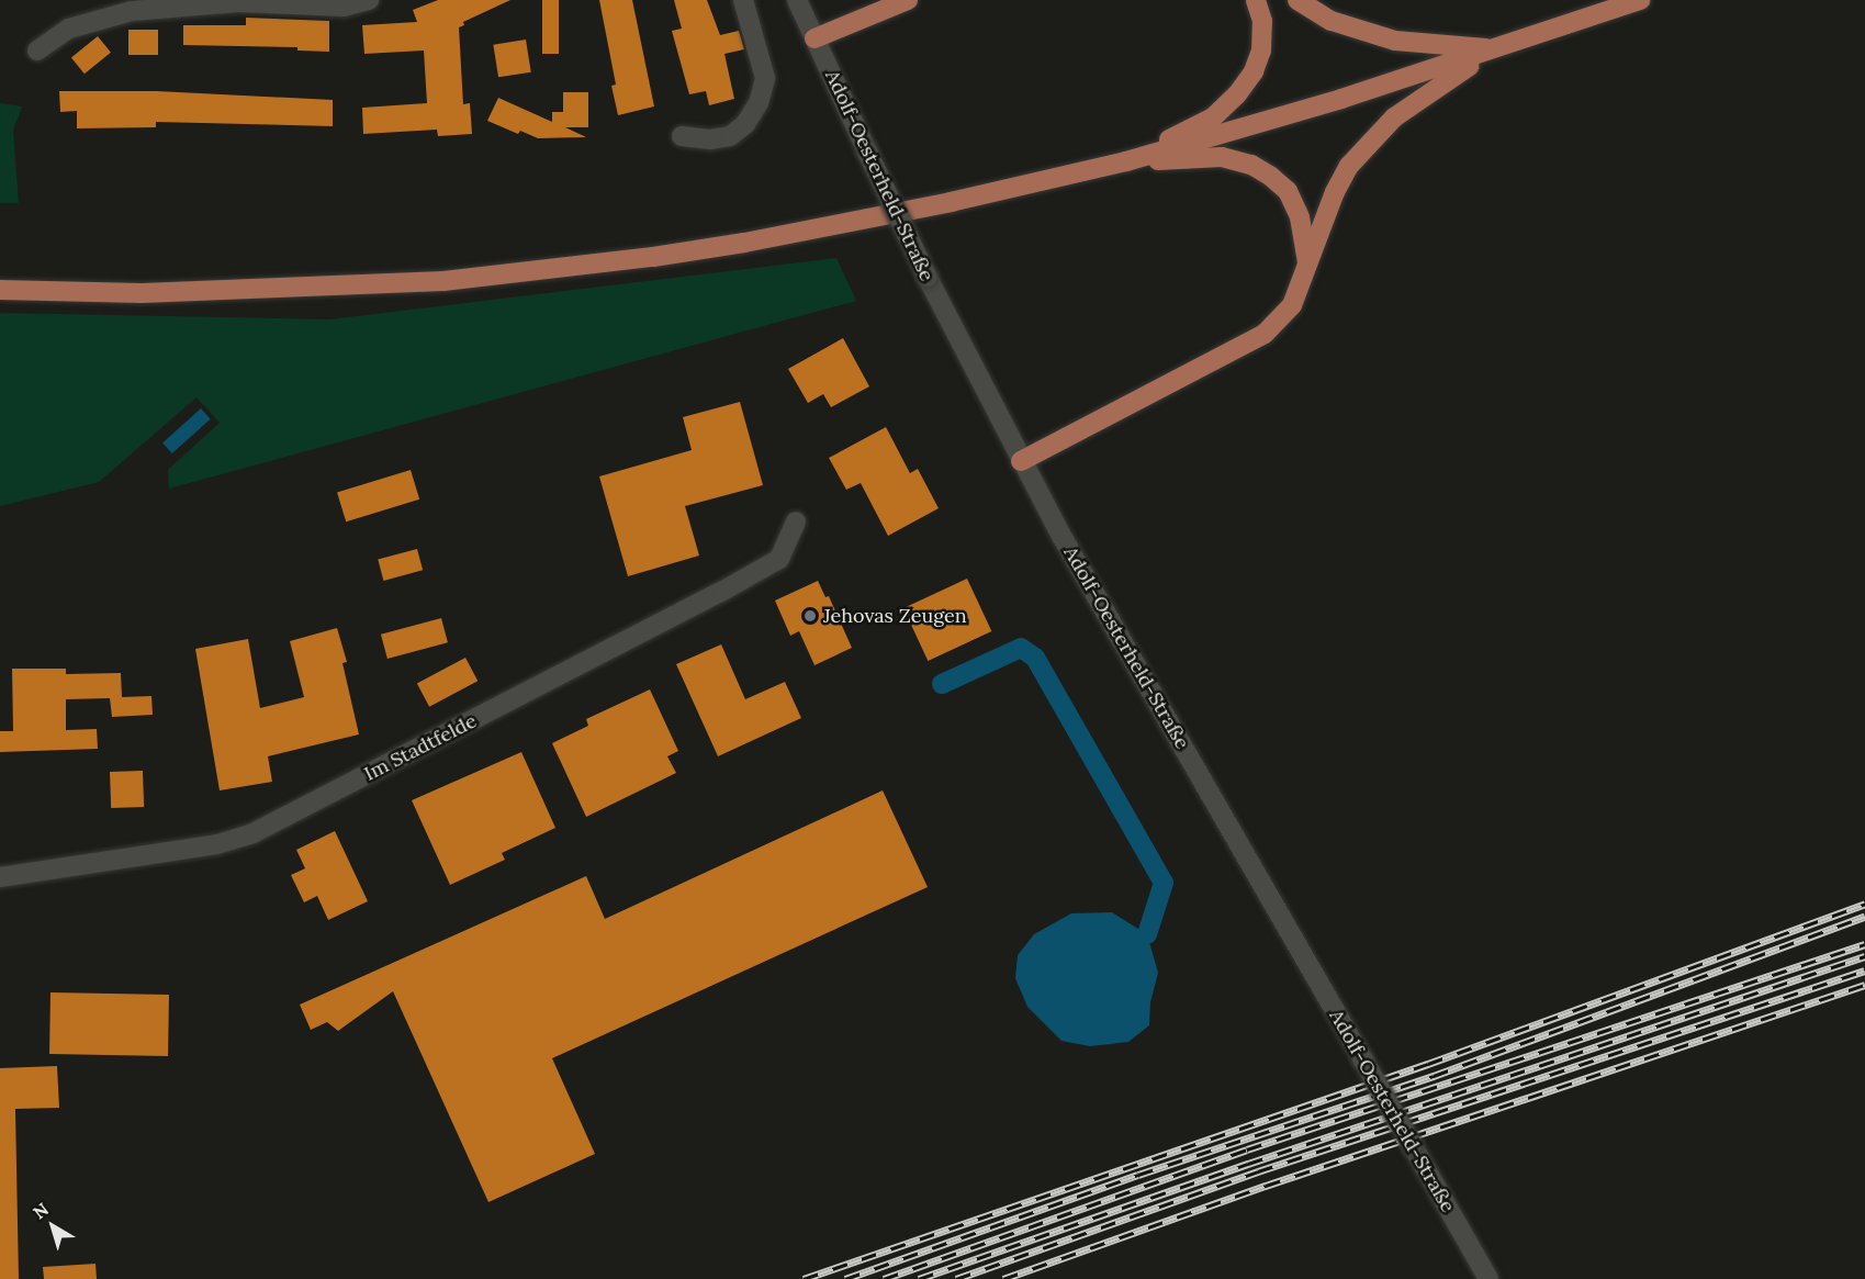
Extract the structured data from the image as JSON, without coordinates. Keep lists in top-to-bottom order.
{
  "streets": {
    "street": ["Adolf-Oesterheld-Straße", "Im Stadtfelde"]
  },
  "places": ["Jehovas Zeugen"],
  "north": "top left"
}
